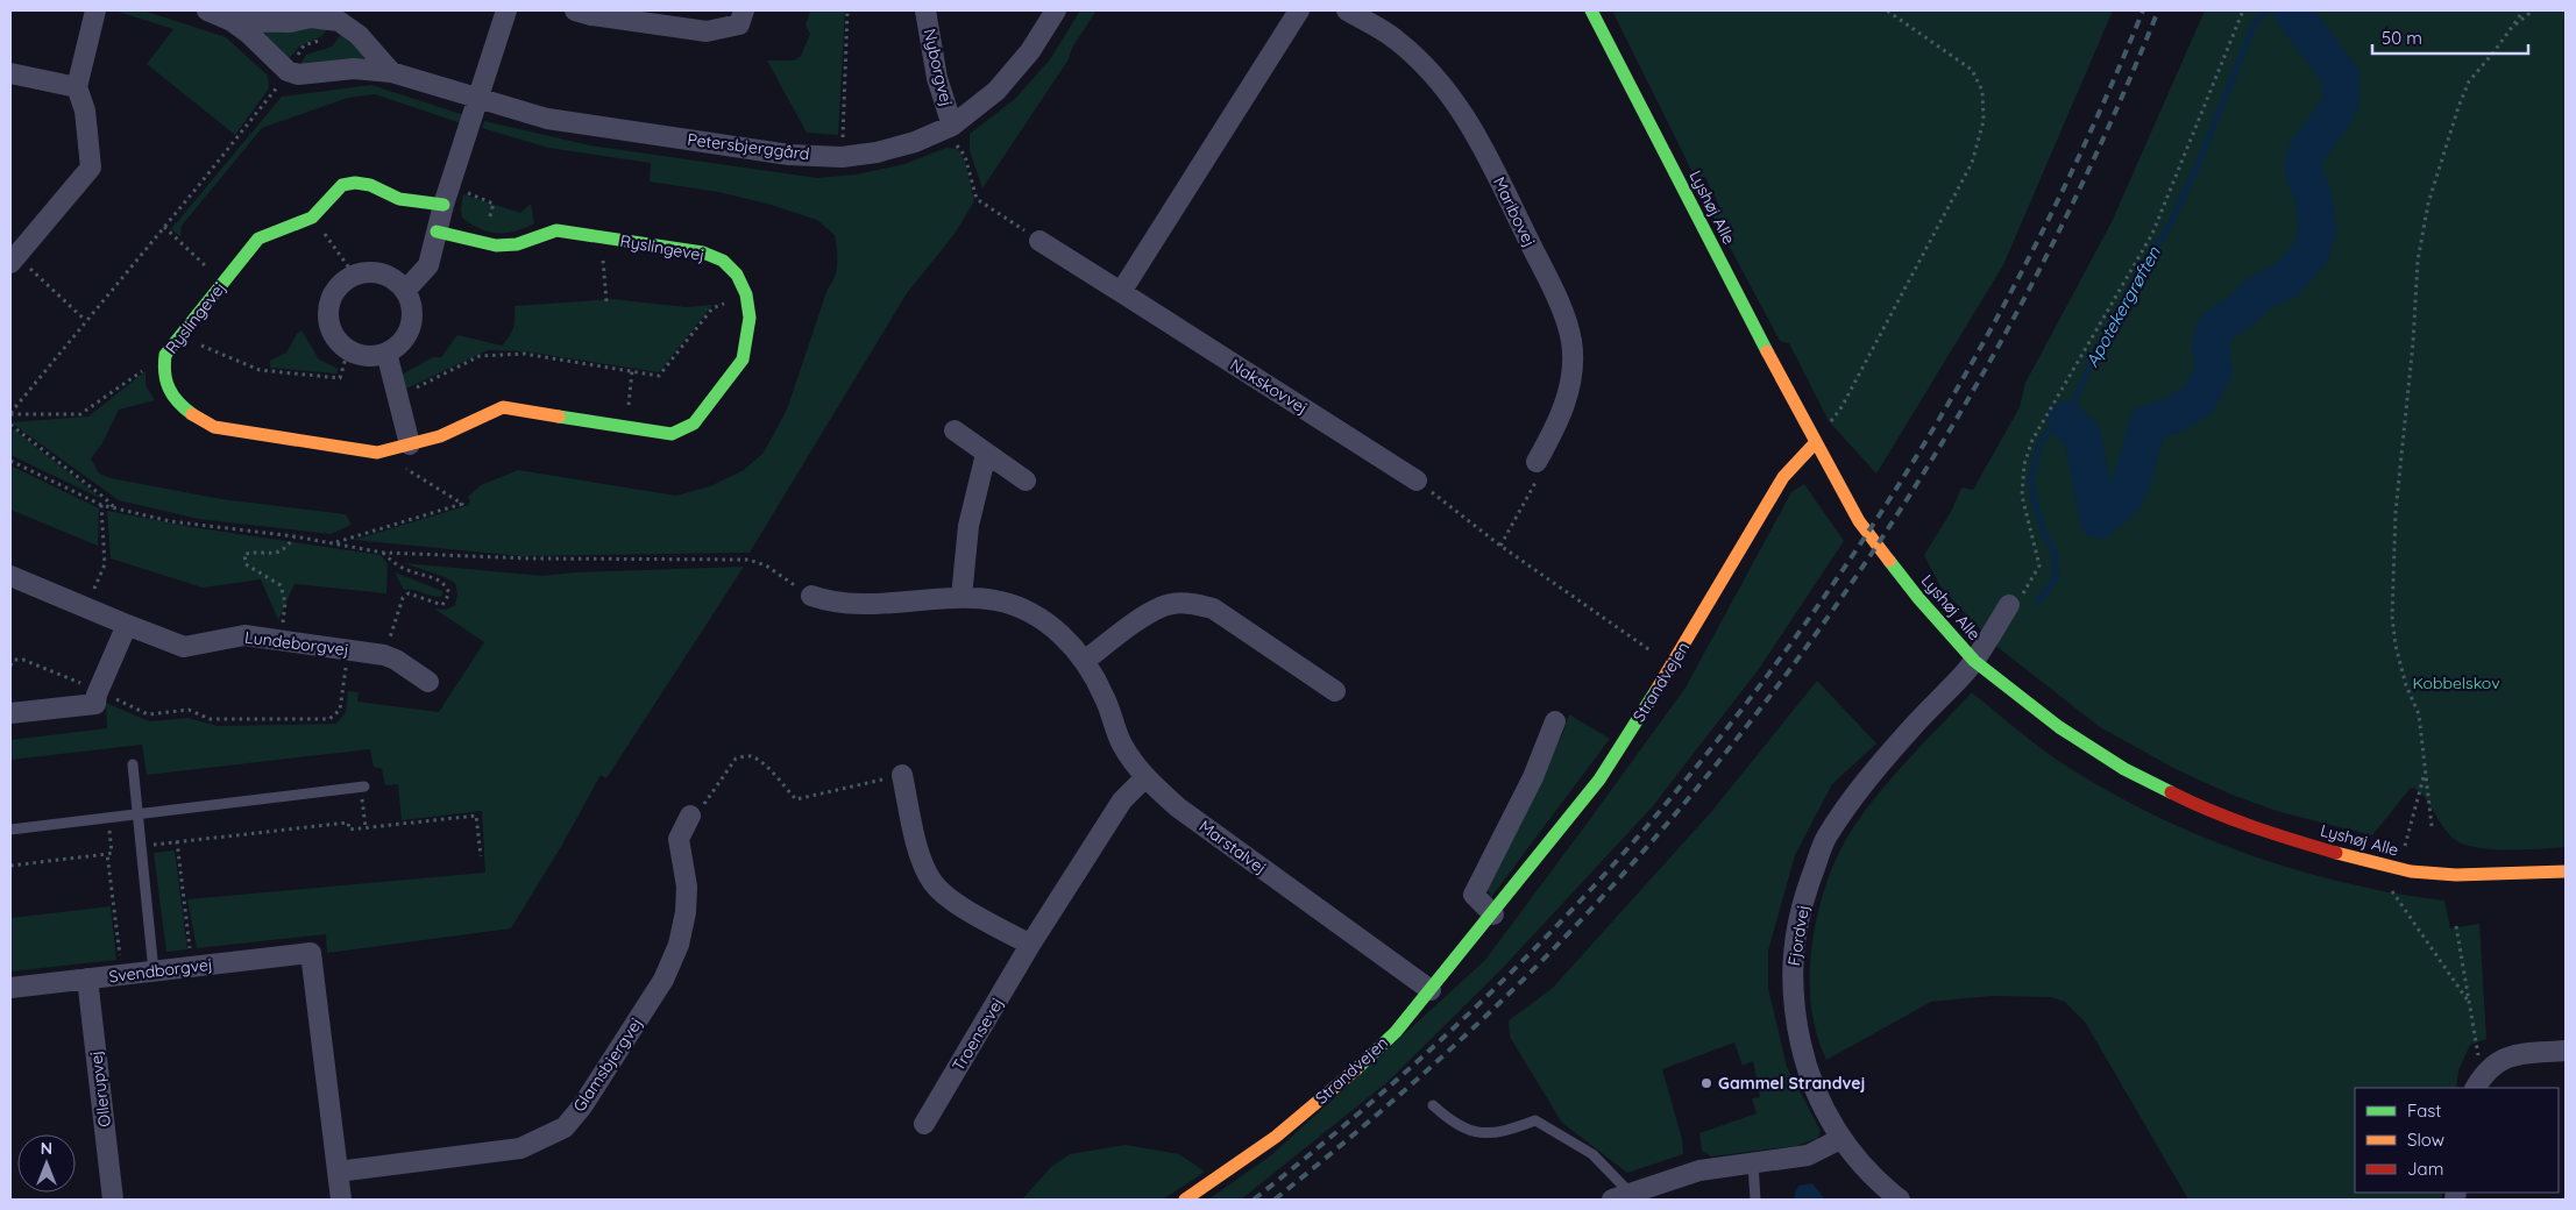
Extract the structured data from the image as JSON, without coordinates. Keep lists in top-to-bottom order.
{
  "streets": {
    "street": [
      "Nyborgvej",
      "Petersbjerggård",
      "Lyshøj Alle",
      "Maribovej",
      "Ryslingevej",
      "Nakskovvej",
      "Lundeborgvej",
      "Strandvejen",
      "Marstalvej",
      "Fjordvej",
      "Svendborgvej",
      "Troensevej",
      "Glamsbjergvej",
      "Ollerupvej"
    ]
  },
  "crossings": [
    ["Nyborgvej", "Petersbjerggård"],
    ["Lyshøj Alle", "Strandvejen"],
    ["Lyshøj Alle", "Fjordvej"],
    ["Strandvejen", "Marstalvej"],
    ["Marstalvej", "Troensevej"],
    ["Svendborgvej", "Glamsbjergvej"],
    ["Svendborgvej", "Ollerupvej"]
  ],
  "water": ["Apotekergrøften"],
  "parks": ["Kobbelskov"],
  "places": ["Gammel Strandvej"],
  "legend": ["Fast", "Slow", "Jam"],
  "scale_bar": "50 m",
  "north": "top"
}
